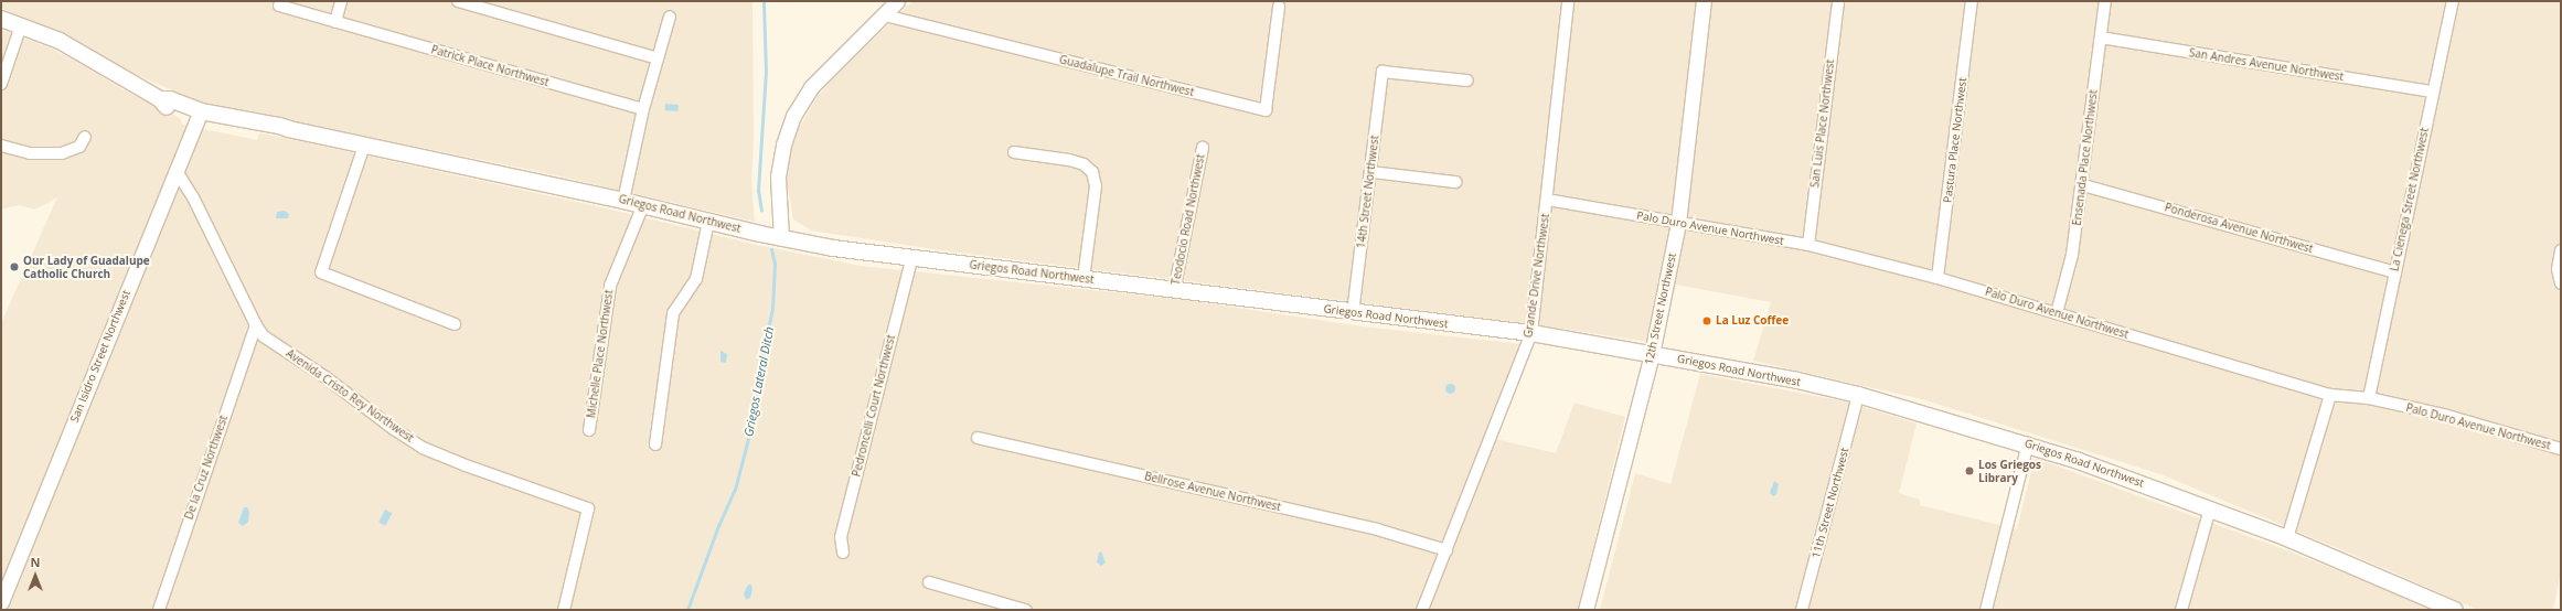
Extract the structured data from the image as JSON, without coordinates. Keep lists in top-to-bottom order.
{
  "streets": {
    "main road": ["Griegos Road Northwest"],
    "street": [
      "San Andres Avenue Northwest",
      "Patrick Place Northwest",
      "Guadalupe Trail Northwest",
      "San Luis Place Northwest",
      "Pastura Place Northwest",
      "Ensenada Place Northwest",
      "14th Street Northwest",
      "La Cienega Street Northwest",
      "Teodocio Road Northwest",
      "Palo Duro Avenue Northwest",
      "Ponderosa Avenue Northwest",
      "Grande Drive Northwest",
      "12th Street Northwest",
      "Michelle Place Northwest",
      "San Isidro Street Northwest",
      "Avenida Cristo Rey Northwest",
      "Pedroncelli Court Northwest",
      "De la Cruz Northwest",
      "Bellrose Avenue Northwest",
      "11th Street Northwest"
    ]
  },
  "crossings": [
    ["San Andres Avenue Northwest", "Ensenada Place Northwest"],
    ["San Andres Avenue Northwest", "La Cienega Street Northwest"],
    ["San Luis Place Northwest", "Palo Duro Avenue Northwest"],
    ["Pastura Place Northwest", "Palo Duro Avenue Northwest"],
    ["Ensenada Place Northwest", "Palo Duro Avenue Northwest"],
    ["Ensenada Place Northwest", "Ponderosa Avenue Northwest"],
    ["14th Street Northwest", "Griegos Road Northwest"],
    ["La Cienega Street Northwest", "Palo Duro Avenue Northwest"],
    ["La Cienega Street Northwest", "Ponderosa Avenue Northwest"],
    ["Griegos Road Northwest", "Teodocio Road Northwest"],
    ["Griegos Road Northwest", "Grande Drive Northwest"],
    ["Griegos Road Northwest", "12th Street Northwest"],
    ["Griegos Road Northwest", "Michelle Place Northwest"],
    ["Griegos Road Northwest", "San Isidro Street Northwest"],
    ["Griegos Road Northwest", "Pedroncelli Court Northwest"],
    ["Griegos Road Northwest", "11th Street Northwest"],
    ["Palo Duro Avenue Northwest", "Grande Drive Northwest"],
    ["Palo Duro Avenue Northwest", "12th Street Northwest"],
    ["Grande Drive Northwest", "Bellrose Avenue Northwest"],
    ["San Isidro Street Northwest", "Avenida Cristo Rey Northwest"],
    ["Avenida Cristo Rey Northwest", "De la Cruz Northwest"]
  ],
  "water": ["Griegos Lateral Ditch"],
  "places": ["Our Lady of Guadalupe Catholic Church", "La Luz Coffee", "Los Griegos Library"],
  "north": "top"
}
